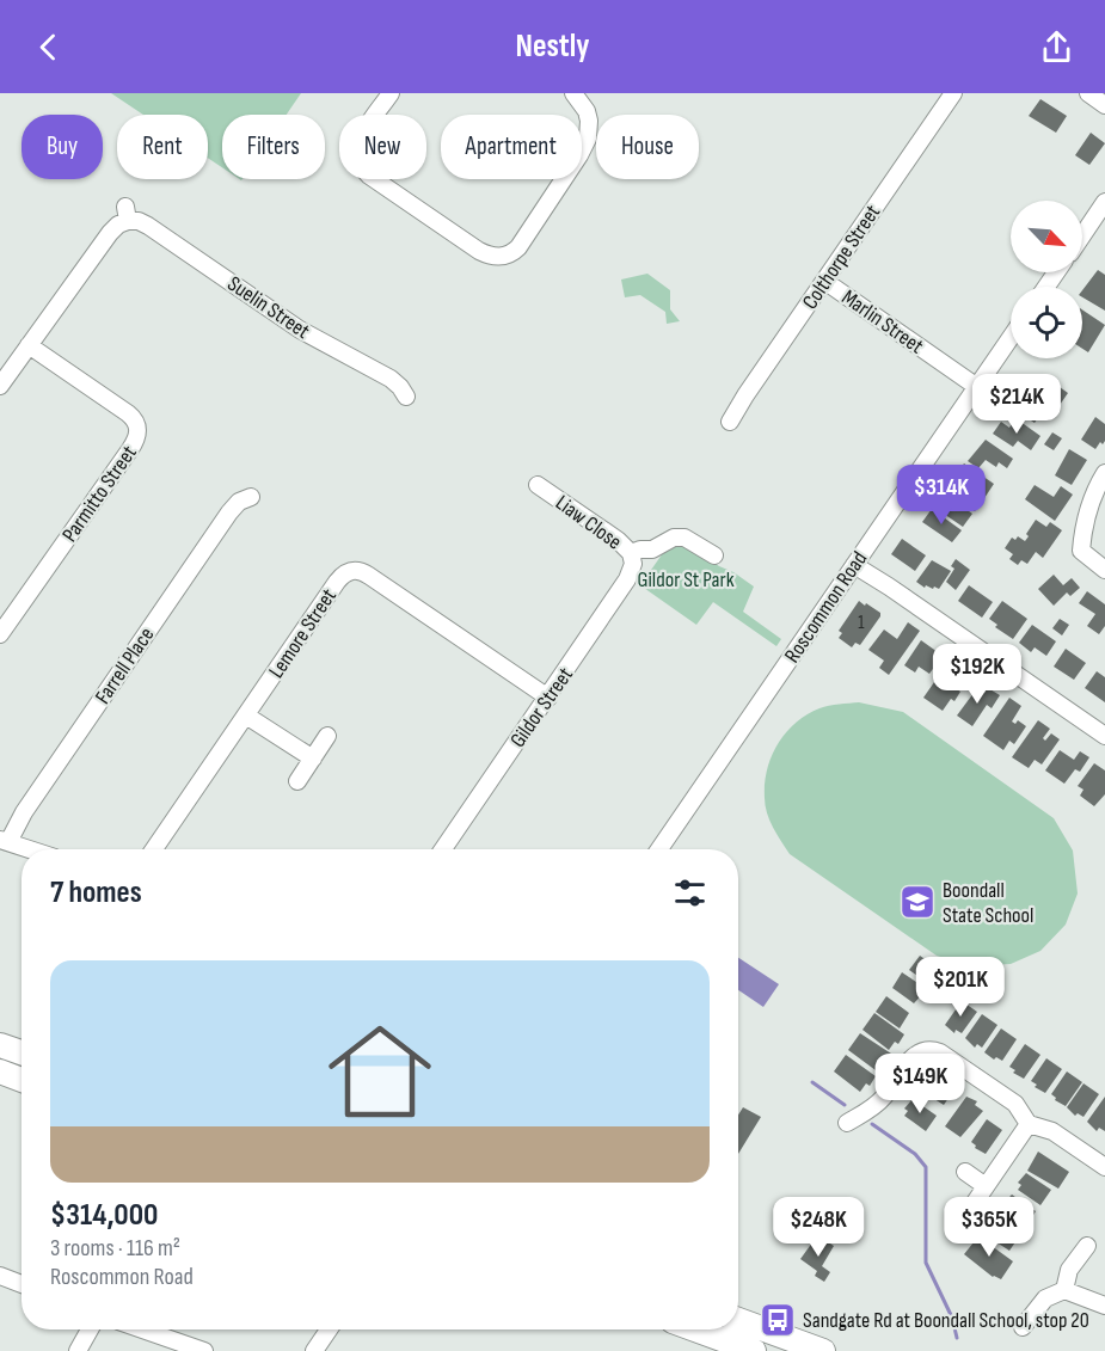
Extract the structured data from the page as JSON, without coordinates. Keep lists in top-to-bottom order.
{
  "streets": {
    "street": [
      "Colthorpe Street",
      "Suelin Street",
      "Marlin Street",
      "Parmitto Street",
      "Liaw Close",
      "Roscommon Road",
      "Lemore Street",
      "Farrell Place",
      "Gildor Street"
    ]
  },
  "crossings": [
    ["Colthorpe Street", "Marlin Street"],
    ["Suelin Street", "Parmitto Street"],
    ["Marlin Street", "Roscommon Road"],
    ["Liaw Close", "Gildor Street"],
    ["Lemore Street", "Gildor Street"]
  ],
  "parks": ["Gildor St Park"],
  "places": {
    "school or university": ["Boondall State School"],
    "bus stop": ["Sandgate Rd at Boondall School, stop 20"]
  },
  "house_numbers": ["1"],
  "north": "bottom right",
  "page": {
    "header": "Nestly",
    "chip": [
      "Buy",
      "Rent",
      "Filters",
      "New",
      "Apartment",
      "House"
    ],
    "price": [
      "$214K",
      "$314K",
      "$192K",
      "$201K",
      "$149K",
      "$248K",
      "$365K"
    ],
    "heading": "7 homes",
    "list": [
      {
        "name": "$314,000",
        "note": "3 rooms · 116 m² · Roscommon Road"
      }
    ]
  }
}
